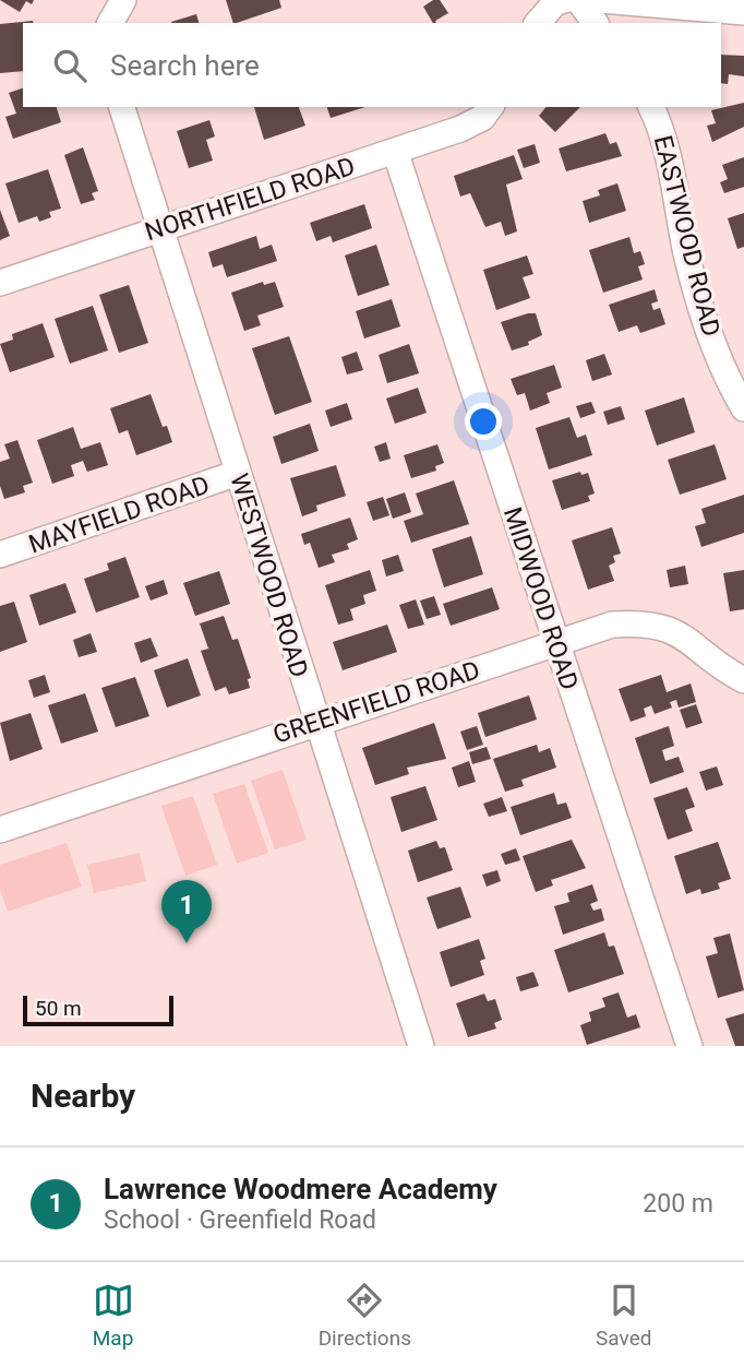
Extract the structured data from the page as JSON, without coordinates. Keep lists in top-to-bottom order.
{
  "streets": {
    "street": [
      "NORTHFIELD ROAD",
      "EASTWOOD ROAD",
      "MAYFIELD ROAD",
      "WESTWOOD ROAD",
      "MIDWOOD ROAD",
      "GREENFIELD ROAD"
    ]
  },
  "crossings": [
    ["NORTHFIELD ROAD", "WESTWOOD ROAD"],
    ["NORTHFIELD ROAD", "MIDWOOD ROAD"],
    ["MAYFIELD ROAD", "WESTWOOD ROAD"],
    ["WESTWOOD ROAD", "GREENFIELD ROAD"],
    ["MIDWOOD ROAD", "GREENFIELD ROAD"]
  ],
  "scale_bar": "50 m",
  "page": {
    "search": "Search here",
    "pins": "1",
    "scale": "50 m",
    "heading": "Nearby",
    "list": [
      {
        "mark": "1",
        "name": "Lawrence Woodmere Academy",
        "note": "School · Greenfield Road",
        "value": "200 m"
      }
    ],
    "nav": ["Map", "Directions", "Saved"]
  }
}
